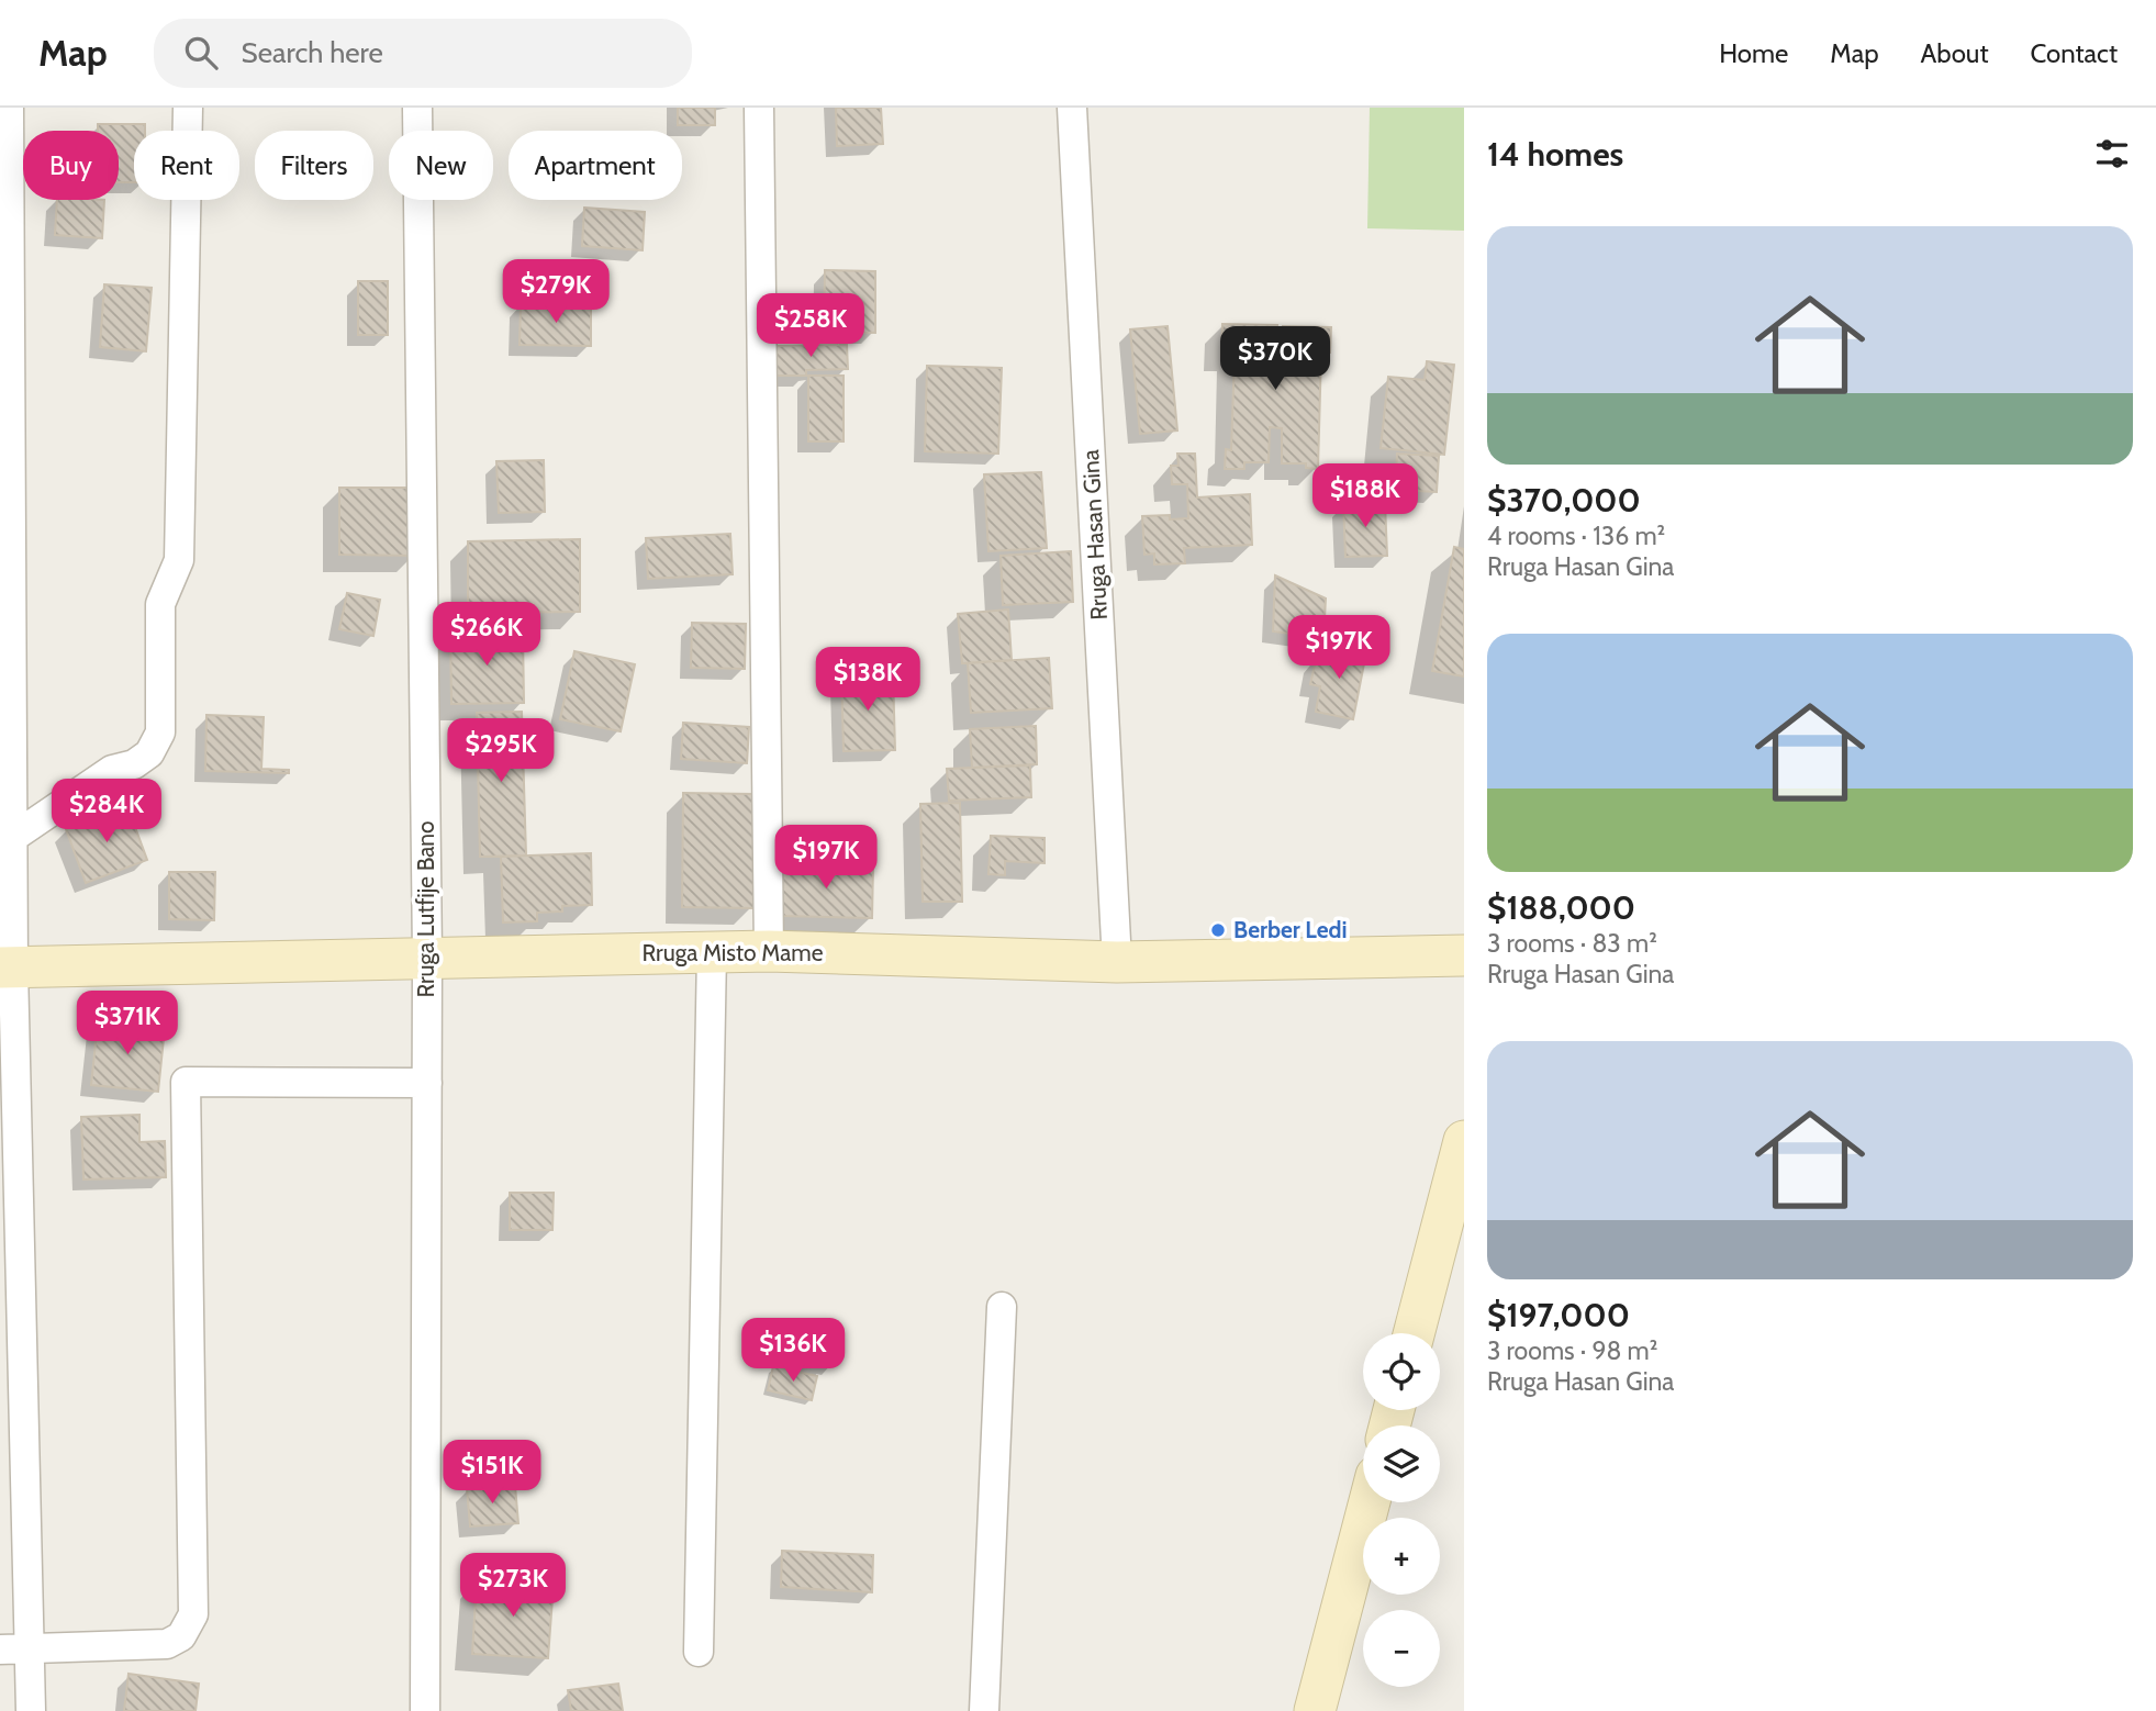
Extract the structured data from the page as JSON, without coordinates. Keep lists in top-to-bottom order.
{
  "streets": {
    "street": ["Rruga Hasan Gina", "Rruga Lutfije Bano", "Rruga Misto Mame"]
  },
  "crossings": [
    ["Rruga Hasan Gina", "Rruga Misto Mame"],
    ["Rruga Lutfije Bano", "Rruga Misto Mame"]
  ],
  "places": ["Berber Ledi"],
  "page": {
    "header": "Map",
    "search": "Search here",
    "nav": [
      "Home",
      "Map",
      "About",
      "Contact"
    ],
    "heading": "14 homes",
    "chip": [
      "Buy",
      "Rent",
      "Filters",
      "New",
      "Apartment"
    ],
    "list": [
      {
        "name": "$370,000",
        "note": "4 rooms · 136 m² · Rruga Hasan Gina"
      },
      {
        "name": "$188,000",
        "note": "3 rooms · 83 m² · Rruga Hasan Gina"
      },
      {
        "name": "$197,000",
        "note": "3 rooms · 98 m² · Rruga Hasan Gina"
      }
    ],
    "price": [
      "$279K",
      "$258K",
      "$370K",
      "$188K",
      "$266K",
      "$197K",
      "$138K",
      "$295K",
      "$284K",
      "$197K",
      "$371K",
      "$136K",
      "$151K",
      "$273K"
    ],
    "map_buttons": ["+", "−"]
  }
}
